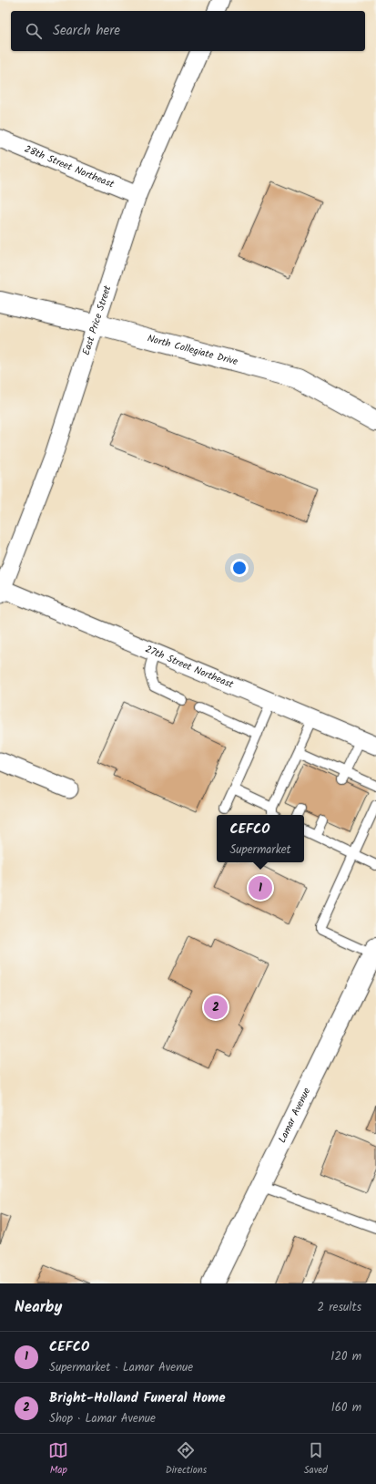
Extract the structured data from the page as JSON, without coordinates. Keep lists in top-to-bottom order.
{
  "streets": {
    "main road": ["North Collegiate Drive", "Lamar Avenue"],
    "street": ["28th Street Northeast", "East Price Street", "27th Street Northeast"]
  },
  "crossings": [
    ["28th Street Northeast", "East Price Street"],
    ["East Price Street", "North Collegiate Drive"],
    ["East Price Street", "27th Street Northeast"]
  ],
  "page": {
    "search": "Search here",
    "popup": ["CEFCO", "Supermarket"],
    "pins": ["1", "2"],
    "heading": ["Nearby", "2 results"],
    "list": [
      {
        "mark": "1",
        "name": "CEFCO",
        "note": "Supermarket · Lamar Avenue",
        "value": "120 m"
      },
      {
        "mark": "2",
        "name": "Bright-Holland Funeral Home",
        "note": "Shop · Lamar Avenue",
        "value": "160 m"
      }
    ],
    "nav": ["Map", "Directions", "Saved"]
  }
}
